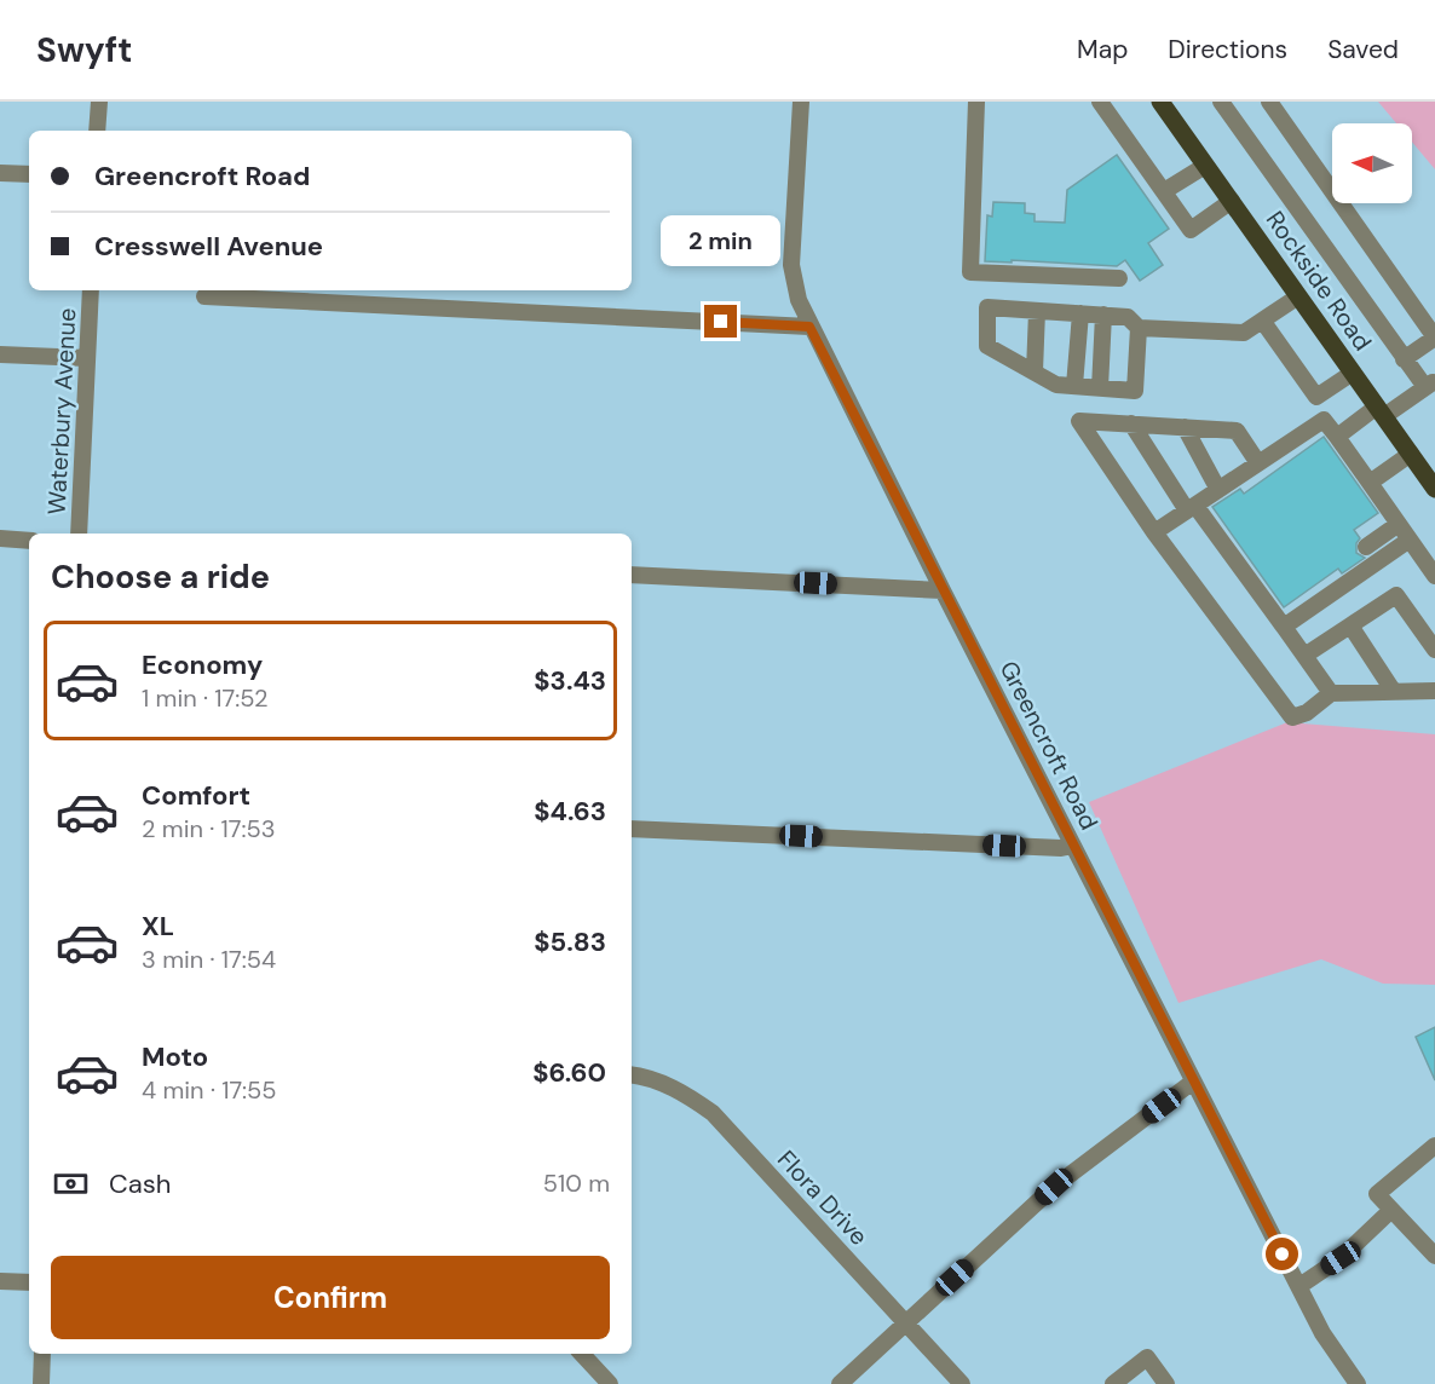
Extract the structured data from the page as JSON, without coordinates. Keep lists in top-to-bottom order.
{
  "streets": {
    "main road": ["Rockside Road"],
    "street": ["Waterbury Avenue", "Greencroft Road", "Flora Drive"]
  },
  "north": "left",
  "page": {
    "header": "Swyft",
    "nav": ["Map", "Directions", "Saved"],
    "banner": ["Greencroft Road", "Cresswell Avenue"],
    "bubble": "2 min",
    "heading": "Choose a ride",
    "list": [
      {
        "name": "Economy",
        "note": "1 min · 17:52",
        "value": "$3.43"
      },
      {
        "name": "Comfort",
        "note": "2 min · 17:53",
        "value": "$4.63"
      },
      {
        "name": "XL",
        "note": "3 min · 17:54",
        "value": "$5.83"
      },
      {
        "name": "Moto",
        "note": "4 min · 17:55",
        "value": "$6.60"
      }
    ],
    "pay": ["Cash", "510 m"],
    "buttons": "Confirm"
  }
}
